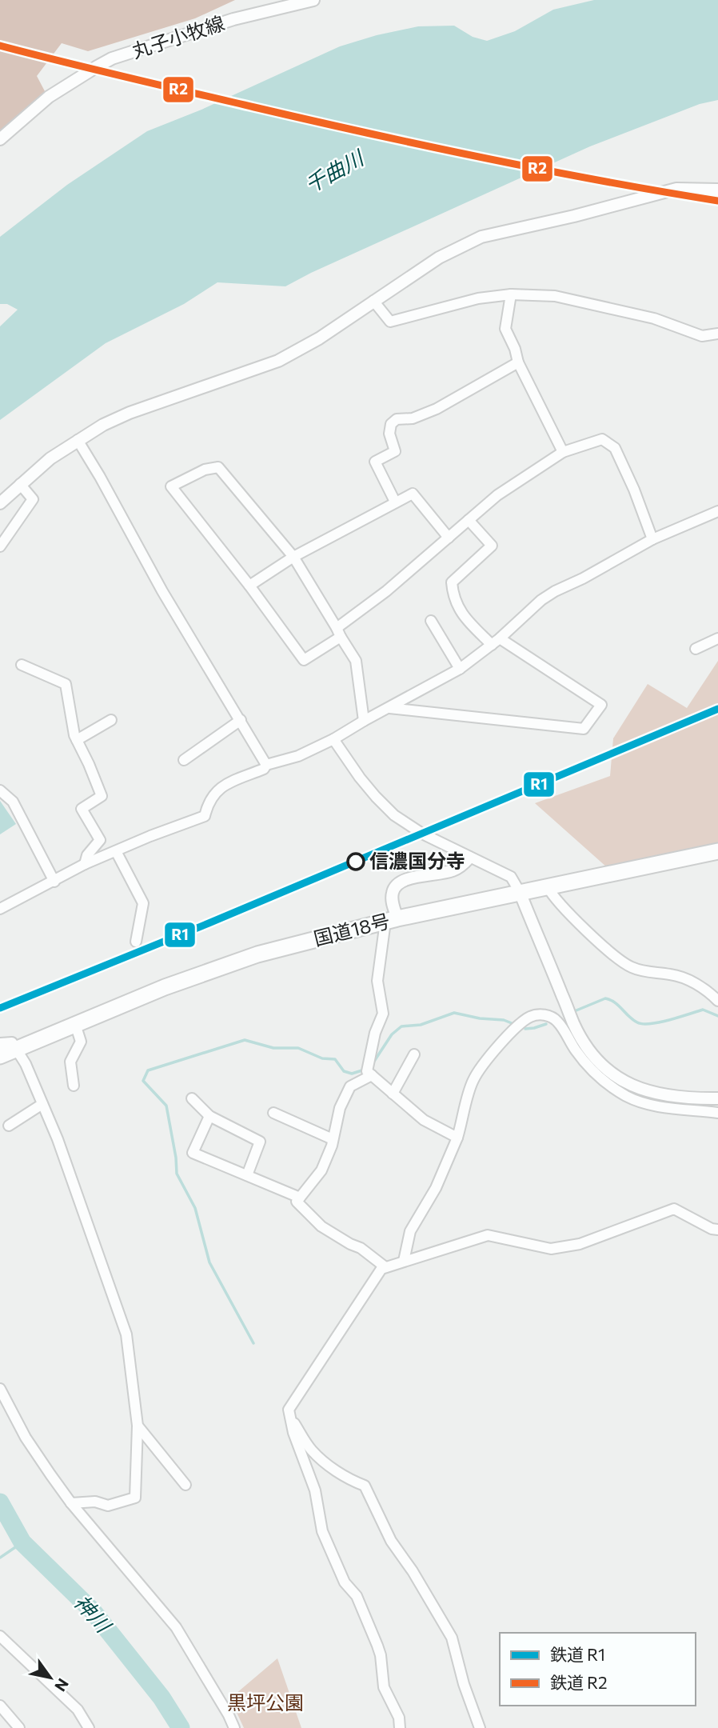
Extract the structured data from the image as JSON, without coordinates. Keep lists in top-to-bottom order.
{
  "streets": {
    "highway": ["国道18号"],
    "street": ["丸子小牧線"]
  },
  "water": ["千曲川", "神川"],
  "parks": ["黒坪公園"],
  "places": ["信濃国分寺"],
  "lines": ["rail line R2", "rail line R1"],
  "legend": ["鉄道 R1", "鉄道 R2"],
  "north": "bottom right"
}
